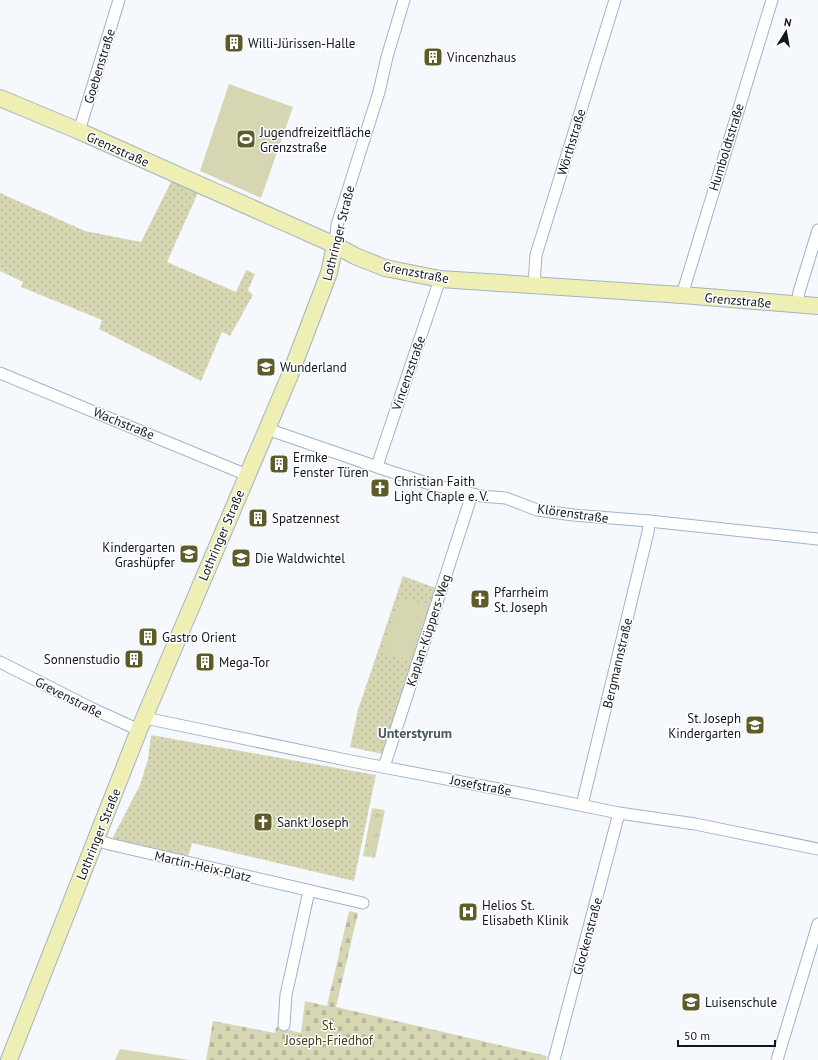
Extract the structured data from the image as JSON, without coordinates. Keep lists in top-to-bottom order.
{
  "streets": {
    "street": [
      "Goebenstraße",
      "Wörthstraße",
      "Humboldtstraße",
      "Grenzstraße",
      "Lothringer Straße",
      "Vincenzstraße",
      "Wachstraße",
      "Klörenstraße",
      "Kaplan-Küppers-Weg",
      "Bergmannstraße",
      "Grevenstraße",
      "Josefstraße",
      "Martin-Heix-Platz",
      "Glockenstraße"
    ]
  },
  "crossings": [
    ["Goebenstraße", "Grenzstraße"],
    ["Wörthstraße", "Grenzstraße"],
    ["Humboldtstraße", "Grenzstraße"],
    ["Grenzstraße", "Lothringer Straße"],
    ["Grenzstraße", "Vincenzstraße"],
    ["Lothringer Straße", "Wachstraße"],
    ["Lothringer Straße", "Klörenstraße"],
    ["Lothringer Straße", "Grevenstraße"],
    ["Lothringer Straße", "Josefstraße"],
    ["Lothringer Straße", "Martin-Heix-Platz"],
    ["Vincenzstraße", "Klörenstraße"],
    ["Klörenstraße", "Kaplan-Küppers-Weg"],
    ["Klörenstraße", "Bergmannstraße"],
    ["Kaplan-Küppers-Weg", "Josefstraße"],
    ["Bergmannstraße", "Josefstraße"],
    ["Grevenstraße", "Josefstraße"],
    ["Josefstraße", "Glockenstraße"]
  ],
  "districts": ["Unterstyrum"],
  "parks": ["St. Joseph-Friedhof"],
  "places": {
    "building": [
      "Willi-Jürissen-Halle",
      "Vincenzhaus",
      "Ermke Fenster Türen",
      "Spatzennest",
      "Gastro Orient",
      "Sonnenstudio",
      "Mega-Tor"
    ],
    "sports": ["Jugendfreizeitfläche Grenzstraße"],
    "school or university": [
      "Wunderland",
      "Kindergarten Grashüpfer",
      "Die Waldwichtel",
      "St. Joseph Kindergarten",
      "Luisenschule"
    ],
    "church": ["Christian Faith Light Chaple e. V.", "Pfarrheim St. Joseph", "Sankt Joseph"],
    "hospital": ["Helios St. Elisabeth Klinik"]
  },
  "scale_bar": "50 m",
  "north": "top"
}
